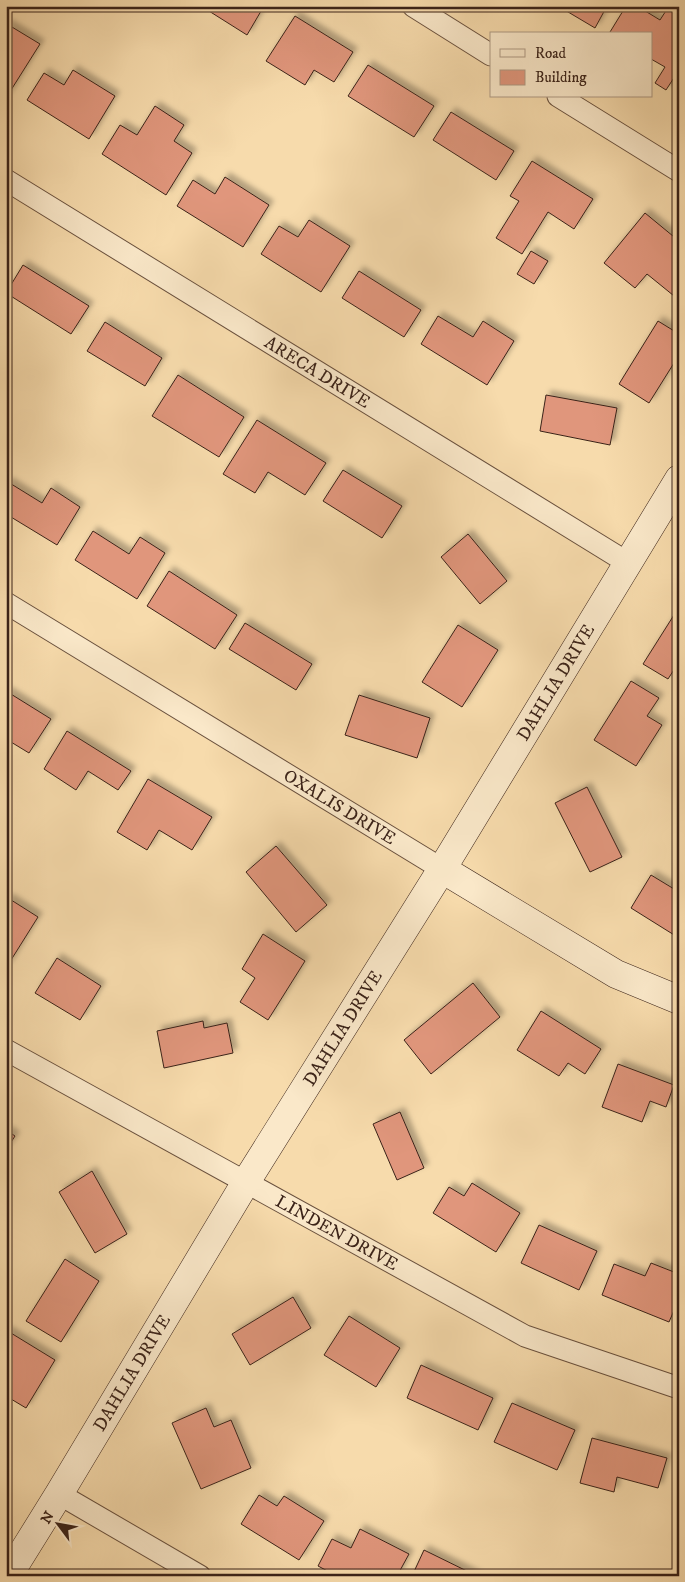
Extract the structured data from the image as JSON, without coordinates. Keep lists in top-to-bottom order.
{
  "streets": {
    "street": [
      "ARECA DRIVE",
      "DAHLIA DRIVE",
      "OXALIS DRIVE",
      "LINDEN DRIVE"
    ]
  },
  "crossings": [
    ["ARECA DRIVE", "DAHLIA DRIVE"],
    ["DAHLIA DRIVE", "OXALIS DRIVE"],
    ["DAHLIA DRIVE", "LINDEN DRIVE"]
  ],
  "legend": ["Road", "Building"],
  "north": "top left"
}
